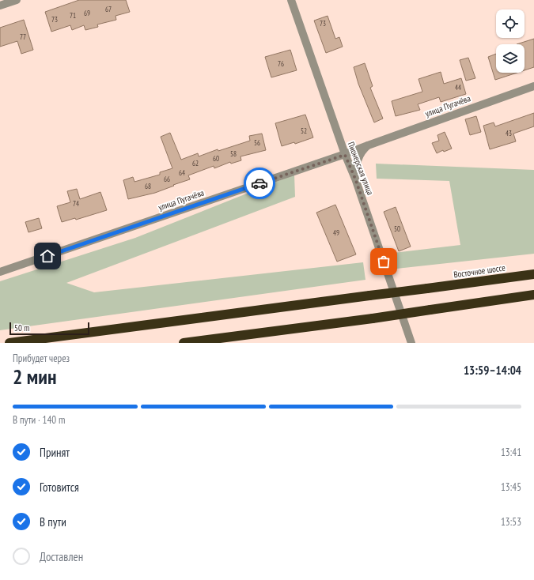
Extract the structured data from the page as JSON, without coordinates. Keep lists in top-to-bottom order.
{
  "streets": {
    "highway": ["Восточное шоссе"],
    "street": ["улица Пугачёва", "Пионерская улица"]
  },
  "crossings": [
    ["улица Пугачёва", "Пионерская улица"]
  ],
  "house_numbers": [
    "67",
    "69",
    "71",
    "73",
    "73",
    "77",
    "76",
    "44",
    "52",
    "43",
    "56",
    "58",
    "60",
    "62",
    "64",
    "66",
    "68",
    "74",
    "50",
    "49"
  ],
  "scale_bar": "50 m",
  "page": {
    "scale": "50 m",
    "heading": ["2 мин", "Прибудет через", "13:59–14:04"],
    "bar": "В пути · 140 m",
    "list": [
      ["Принят", "13:41"],
      ["Готовится", "13:45"],
      ["В пути", "13:53"],
      "Доставлен"
    ]
  }
}
